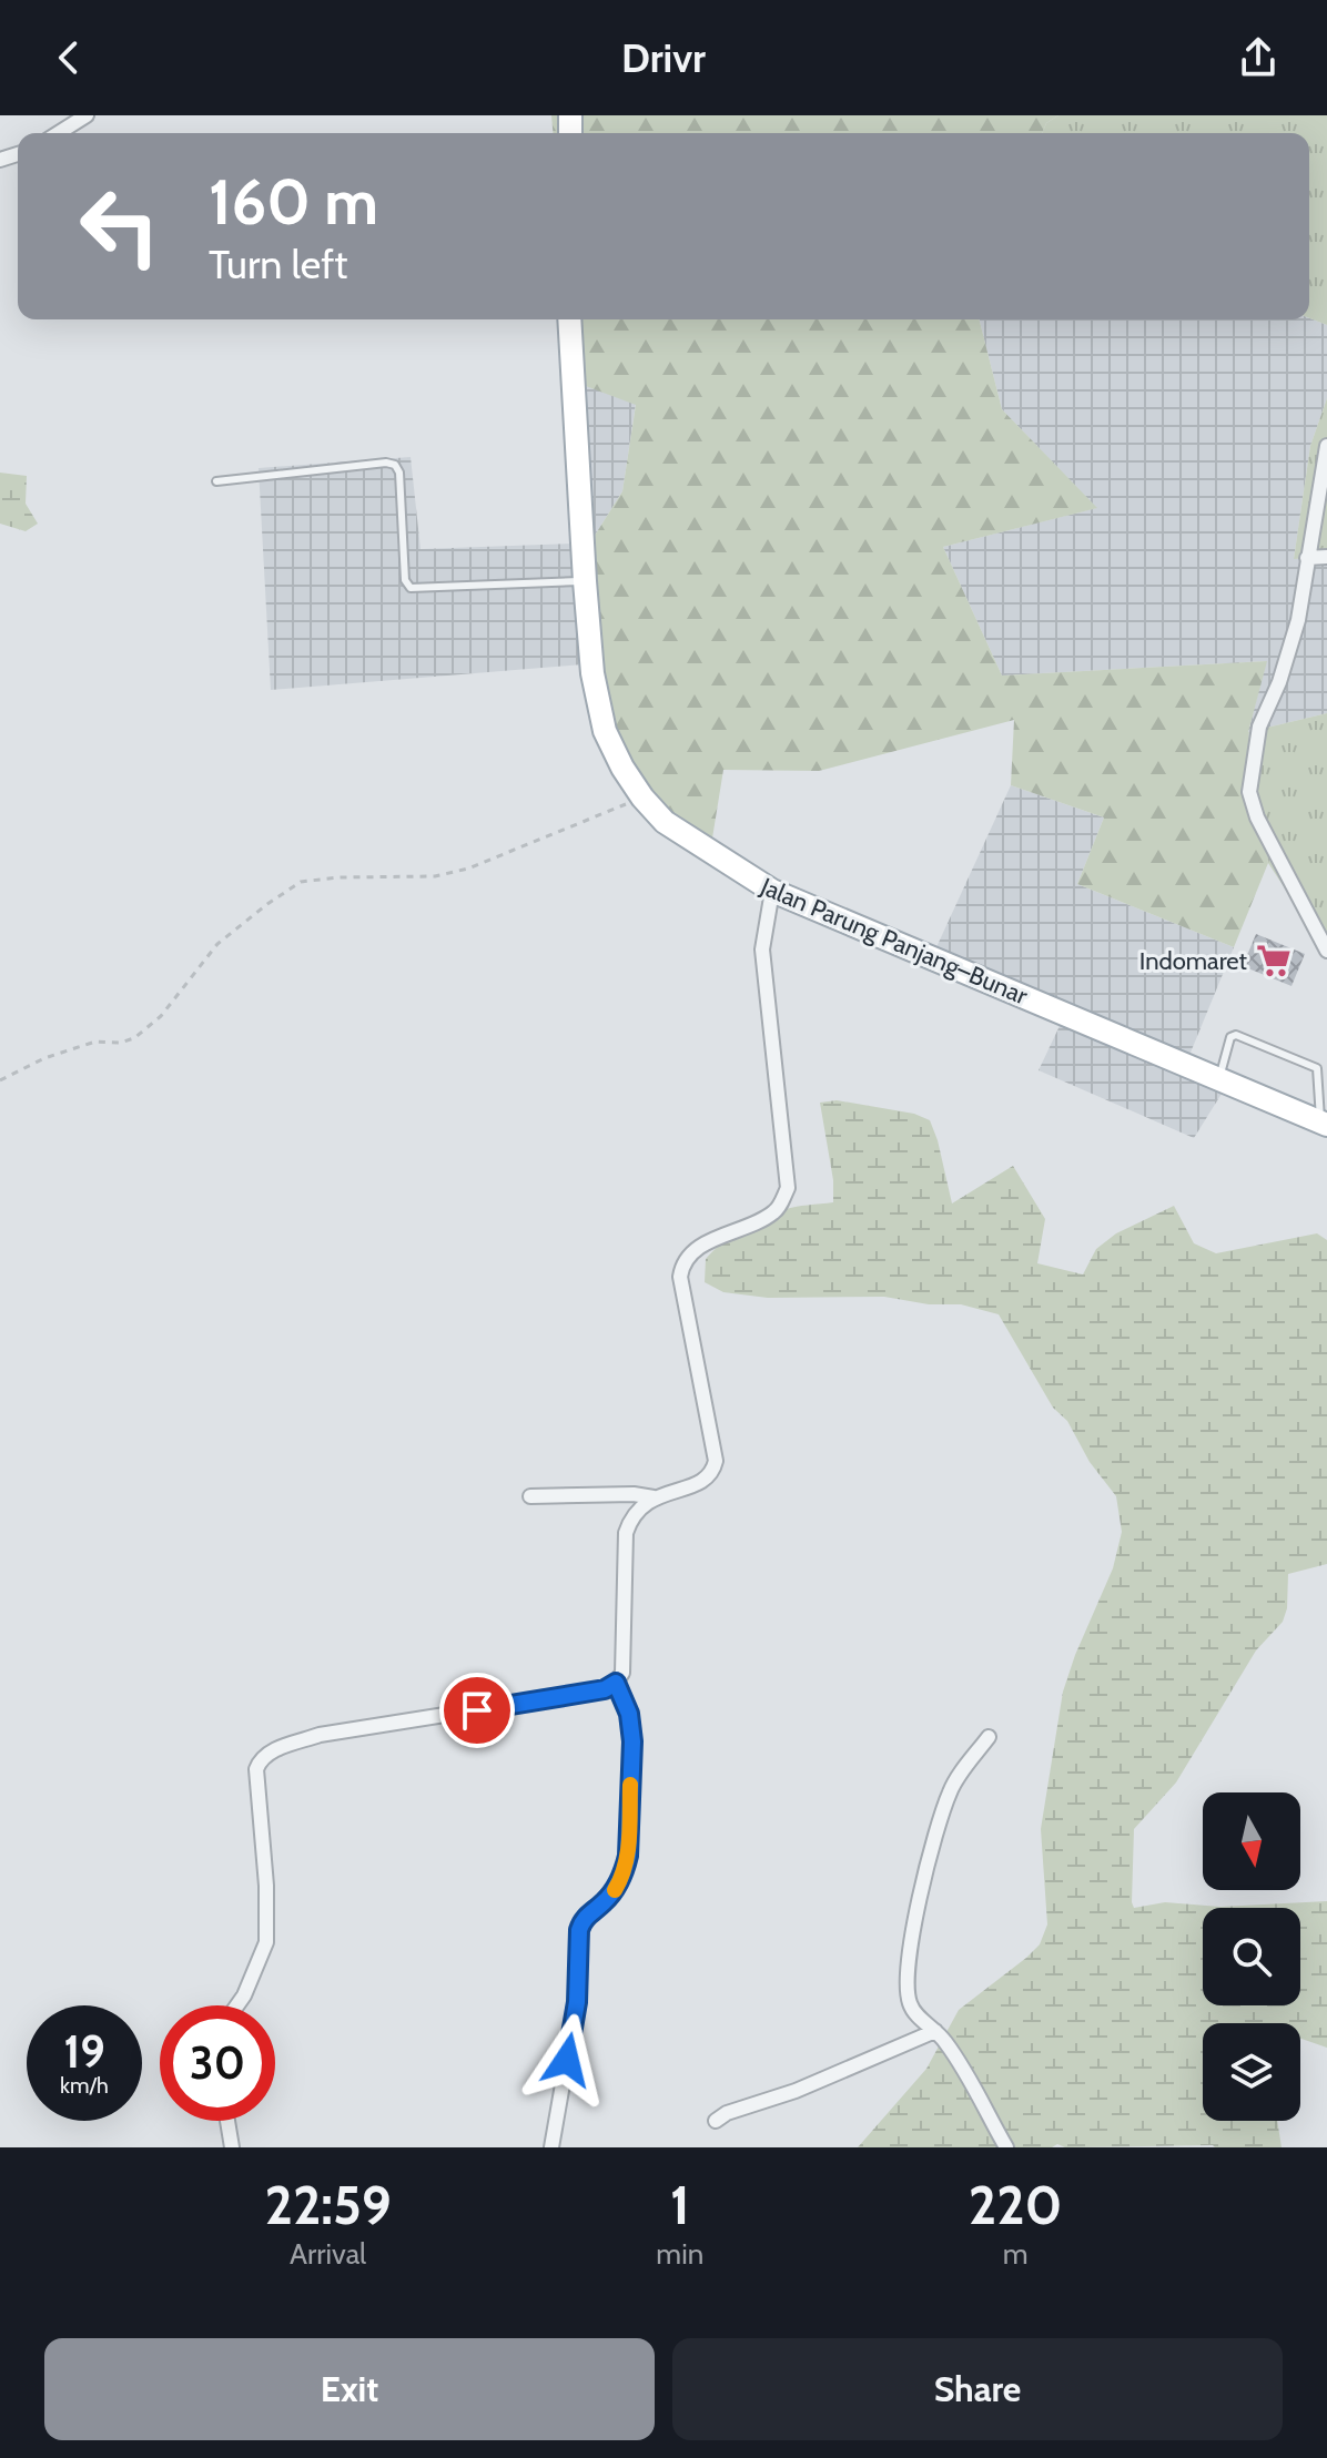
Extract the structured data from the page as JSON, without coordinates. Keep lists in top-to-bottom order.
{
  "streets": {
    "main road": ["Jalan Parung Panjang–Bunar"]
  },
  "places": {
    "supermarket": ["Indomaret"]
  },
  "north": "bottom",
  "page": {
    "header": "Drivr",
    "turn": ["160 m", "Turn left"],
    "speed": "19 km/h",
    "limit": "30",
    "eta": [
      "22:59",
      "Arrival",
      "1",
      "min",
      "220",
      "m"
    ],
    "buttons": ["Exit", "Share"]
  }
}
